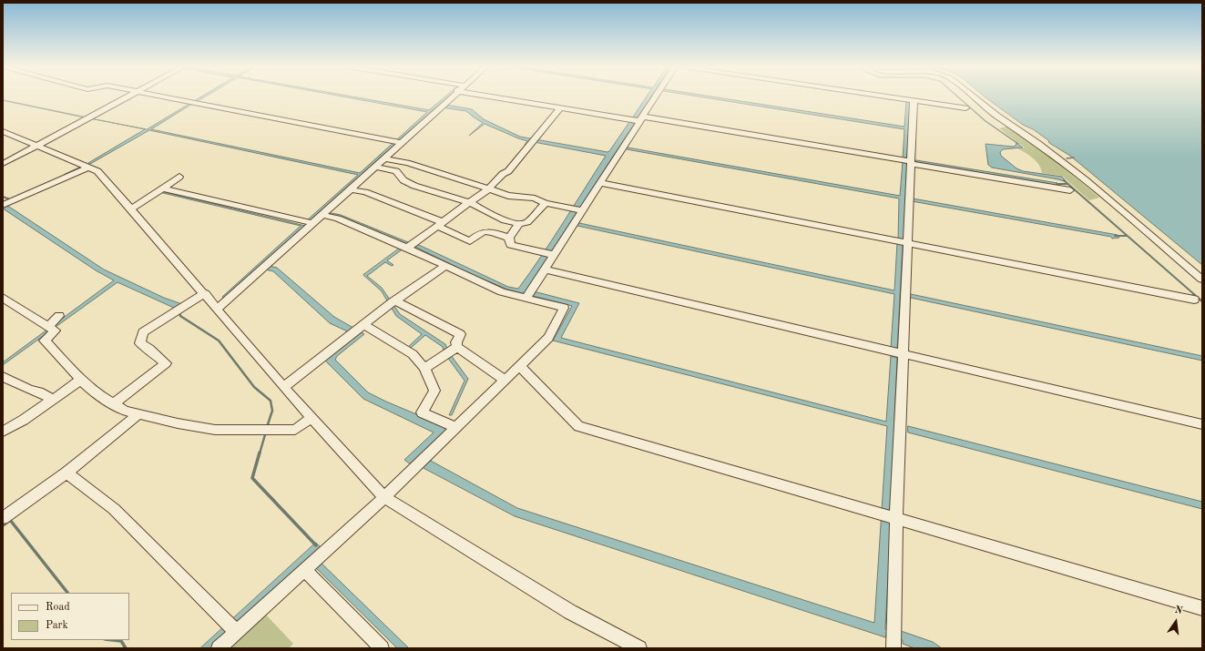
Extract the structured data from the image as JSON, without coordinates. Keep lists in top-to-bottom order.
{
  "legend": ["Road", "Park"],
  "north": "top"
}
